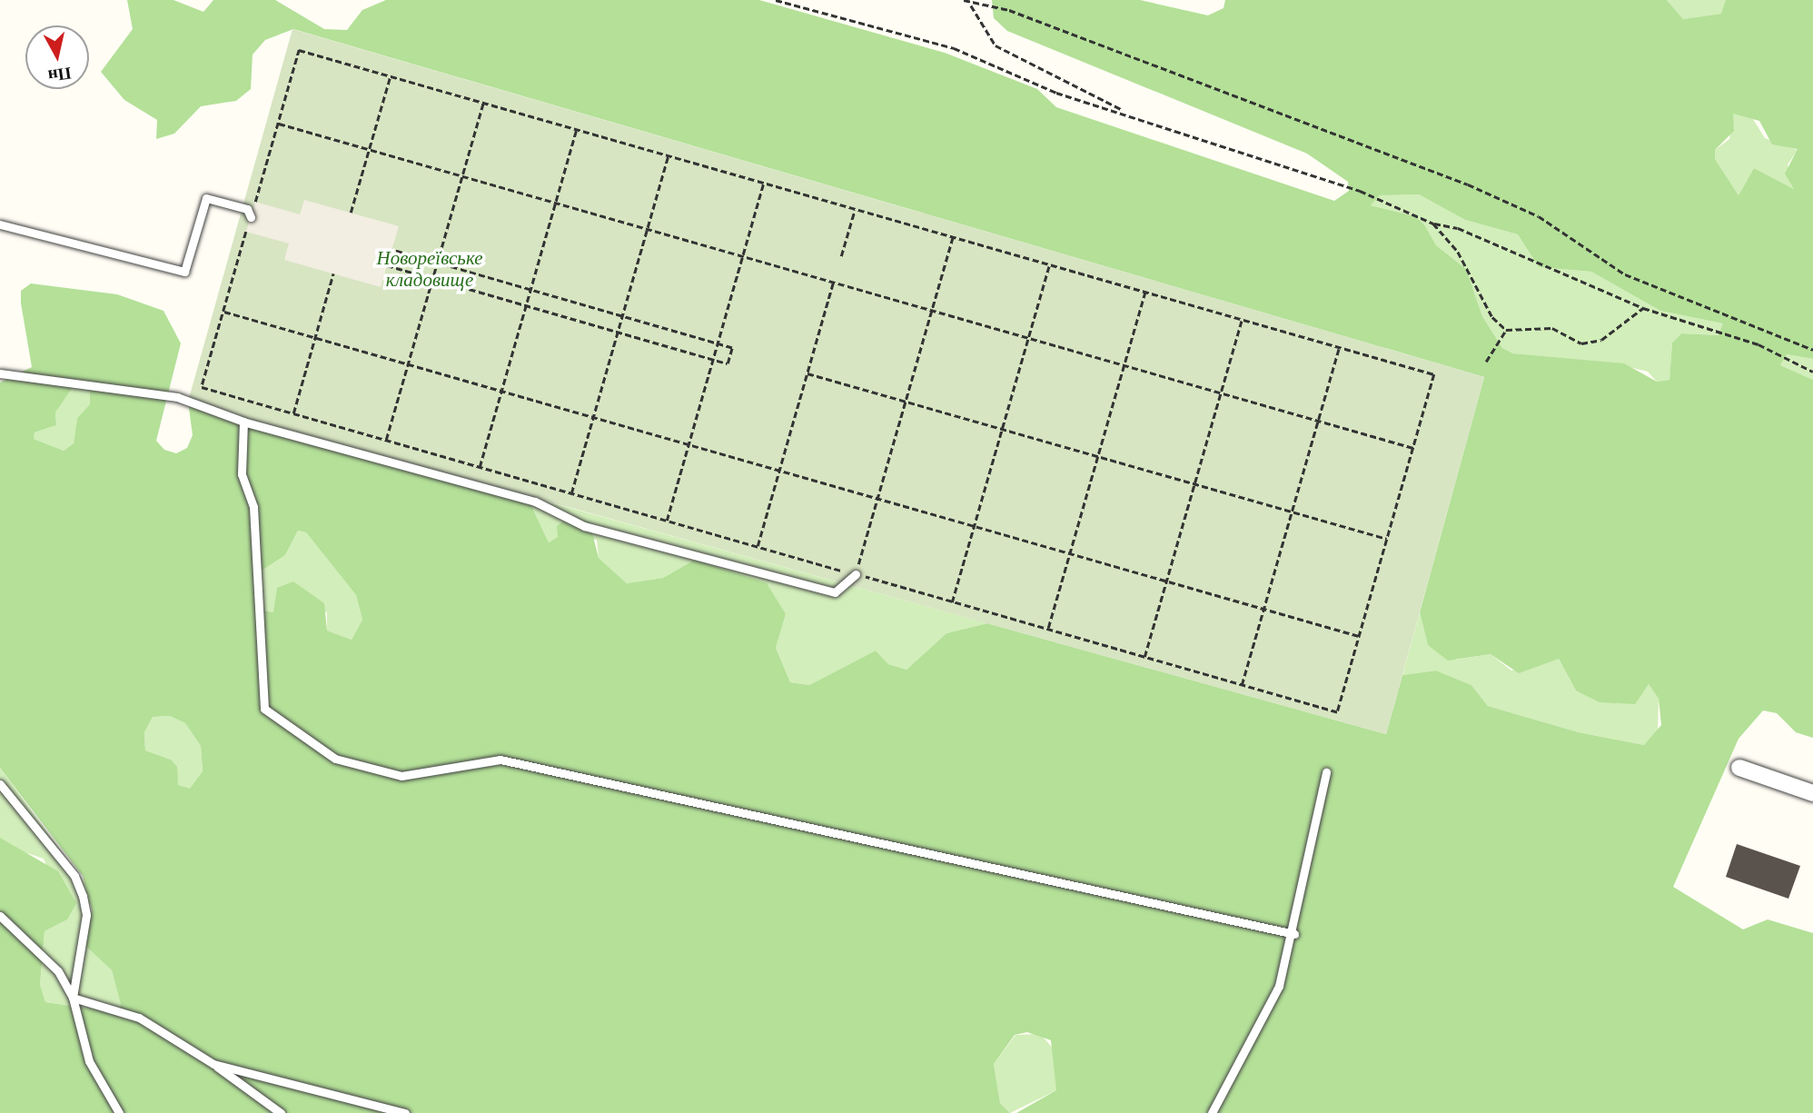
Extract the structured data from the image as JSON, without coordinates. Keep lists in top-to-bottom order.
{
  "parks": ["Новореївське кладовище"],
  "north": "bottom"
}
